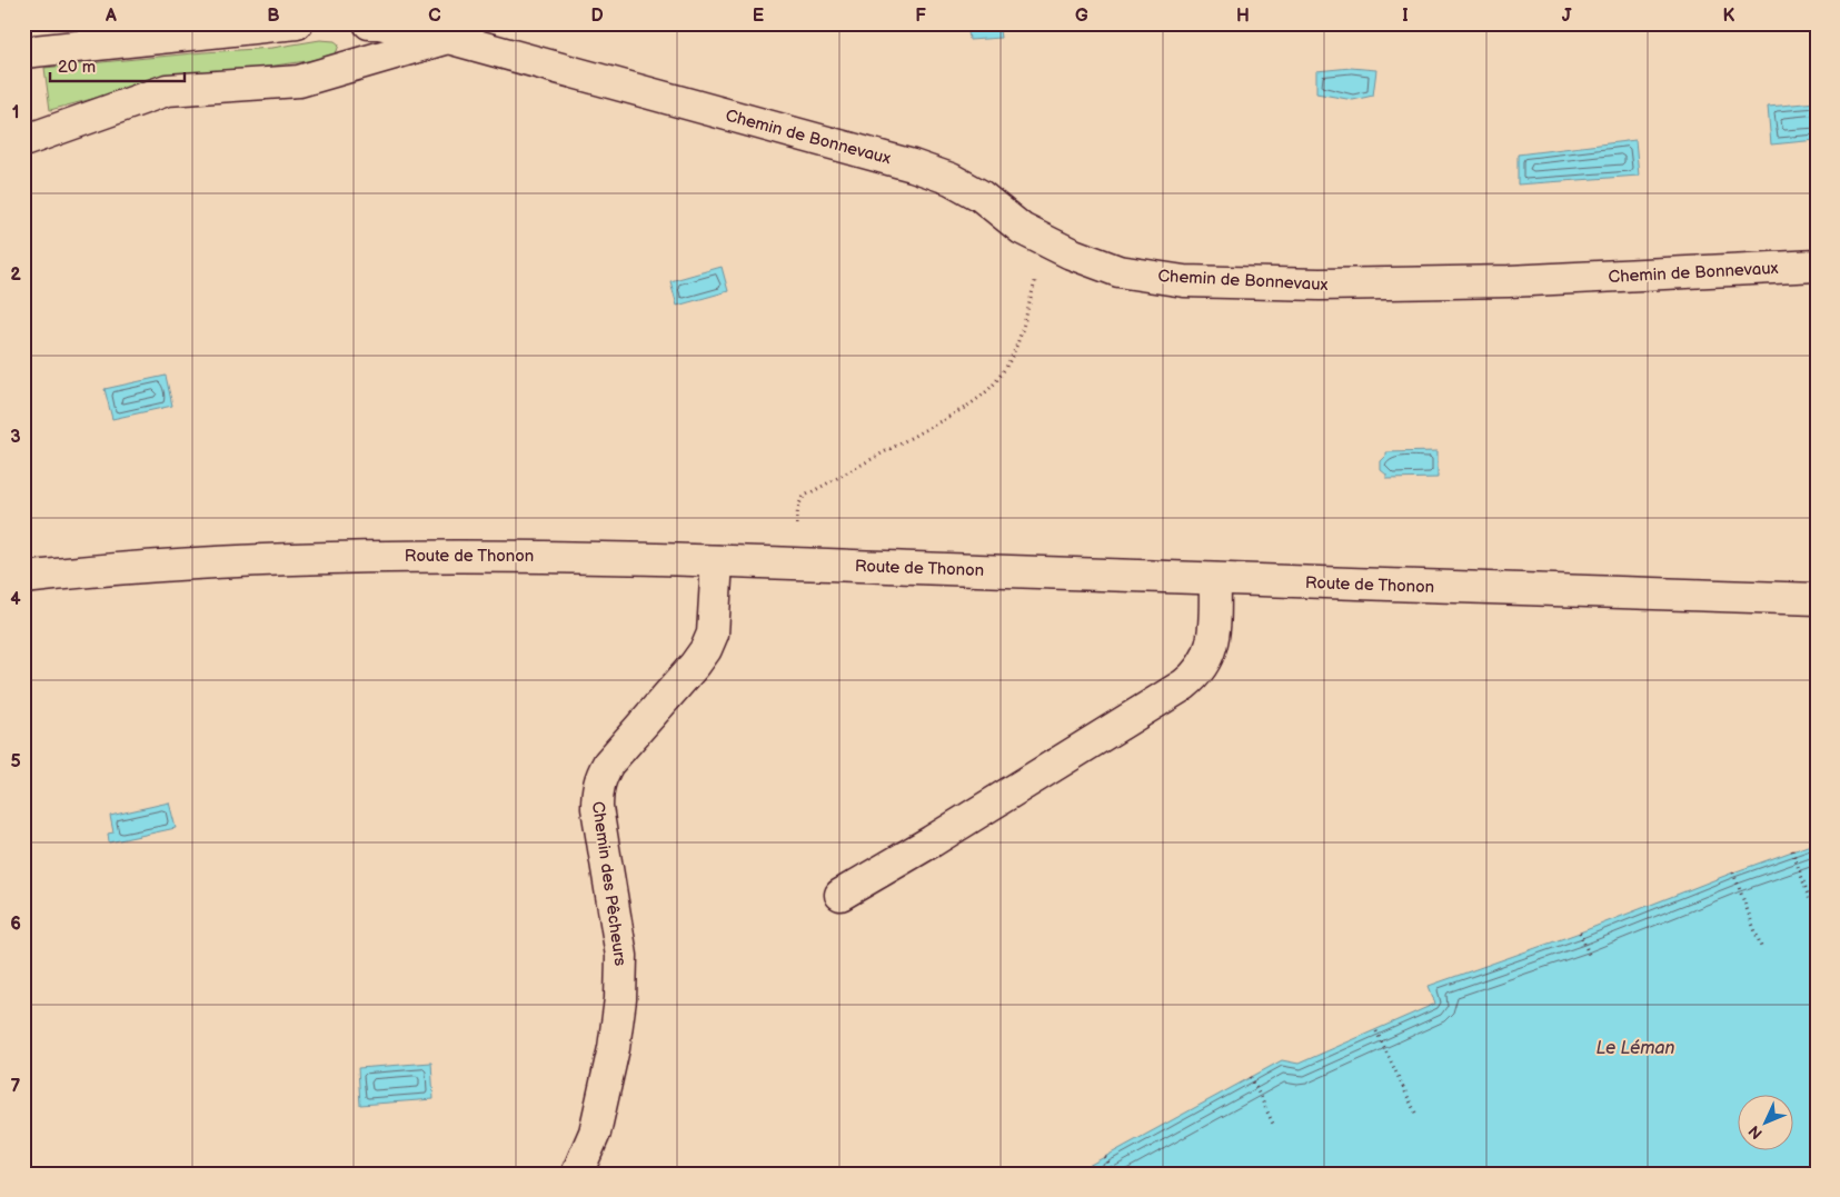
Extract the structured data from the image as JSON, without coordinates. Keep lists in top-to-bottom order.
{
  "streets": {
    "street": ["Chemin de Bonnevaux", "Route de Thonon", "Chemin des Pêcheurs"]
  },
  "crossings": [
    ["Route de Thonon", "Chemin des Pêcheurs"]
  ],
  "water": ["Le Léman"],
  "scale_bar": "20 m",
  "north": "bottom left",
  "grid": {
    "columns": [
      "A",
      "B",
      "C",
      "D",
      "E",
      "F",
      "G",
      "H",
      "I",
      "J",
      "K"
    ],
    "rows": [
      "1",
      "2",
      "3",
      "4",
      "5",
      "6",
      "7"
    ]
  }
}
